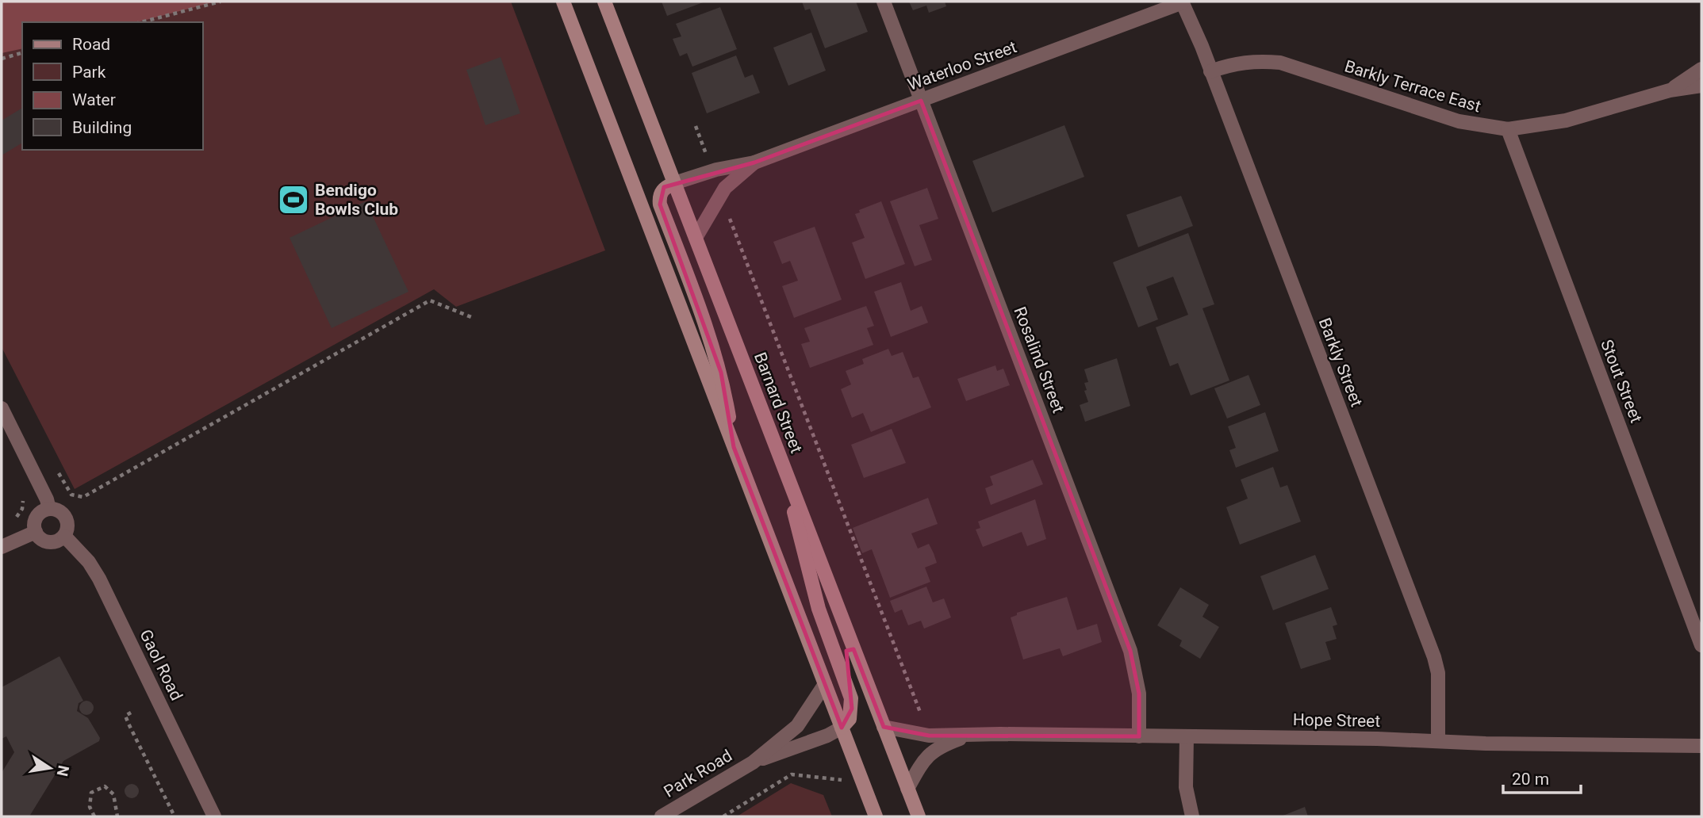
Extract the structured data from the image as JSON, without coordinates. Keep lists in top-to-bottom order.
{
  "streets": {
    "main road": ["Barnard Street"],
    "street": [
      "Waterloo Street",
      "Barkly Terrace East",
      "Rosalind Street",
      "Barkly Street",
      "Stout Street",
      "Gaol Road",
      "Hope Street",
      "Park Road"
    ]
  },
  "crossings": [
    ["Waterloo Street", "Rosalind Street"],
    ["Waterloo Street", "Barkly Street"],
    ["Waterloo Street", "Barnard Street"],
    ["Barkly Terrace East", "Barkly Street"],
    ["Barkly Terrace East", "Stout Street"],
    ["Rosalind Street", "Hope Street"],
    ["Barkly Street", "Hope Street"],
    ["Barnard Street", "Hope Street"]
  ],
  "places": {
    "sports": ["Bendigo Bowls Club"]
  },
  "legend": [
    "Road",
    "Park",
    "Water",
    "Building"
  ],
  "scale_bar": "20 m",
  "north": "right"
}
